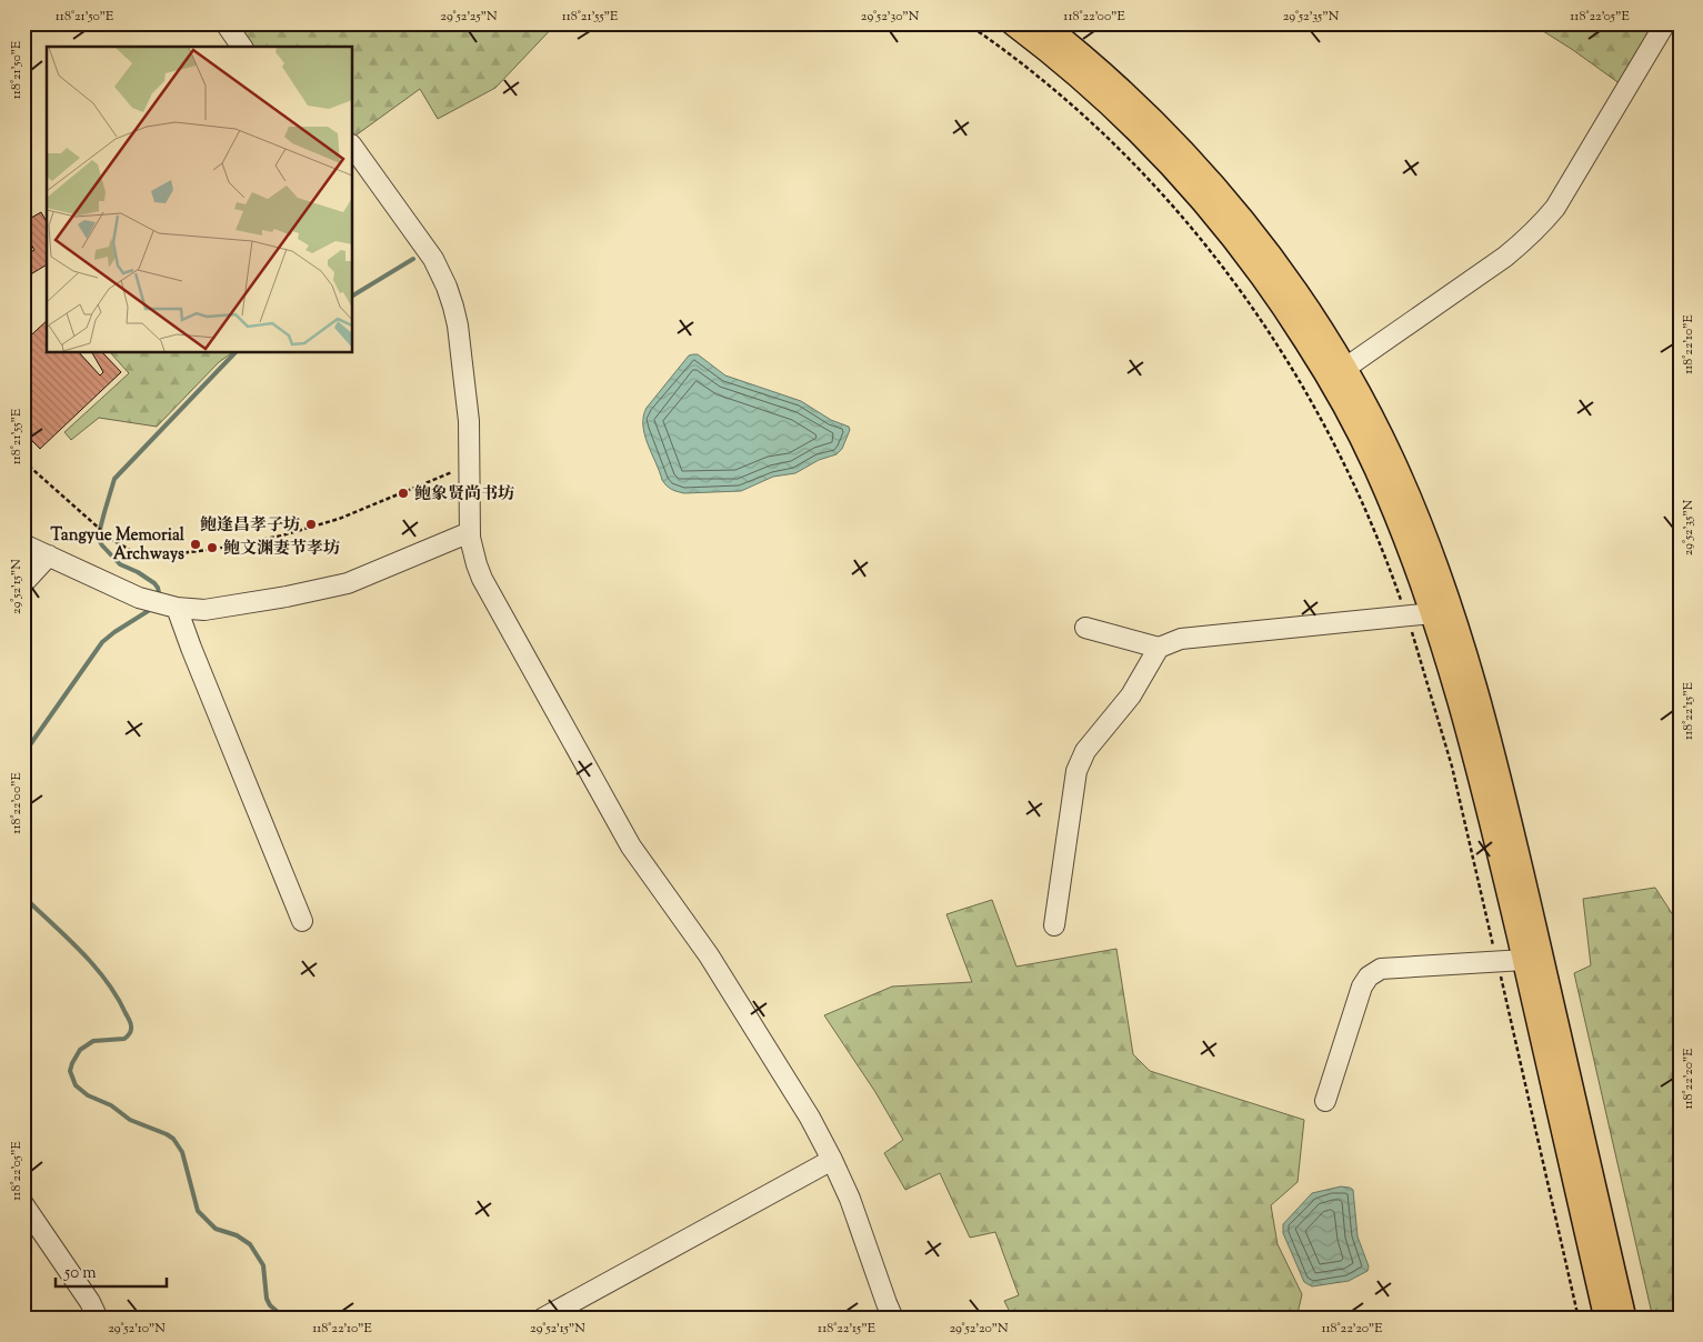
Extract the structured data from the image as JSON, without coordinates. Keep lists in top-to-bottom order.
{
  "places": [
    "鲍象贤尚书坊",
    "鲍逢昌孝子坊",
    "Tangyue Memorial Archways",
    "鲍文渊妻节孝坊"
  ],
  "scale_bar": "50 m",
  "coordinates": [
    "118°21'50\"E",
    "29°52'25\"N",
    "118°21'55\"E",
    "29°52'30\"N",
    "118°22'00\"E",
    "29°52'35\"N",
    "118°22'05\"E",
    "118°22'10\"E",
    "29°52'15\"N",
    "118°22'15\"E",
    "118°22'20\"E",
    "29°52'10\"N",
    "29°52'20\"N"
  ]
}
